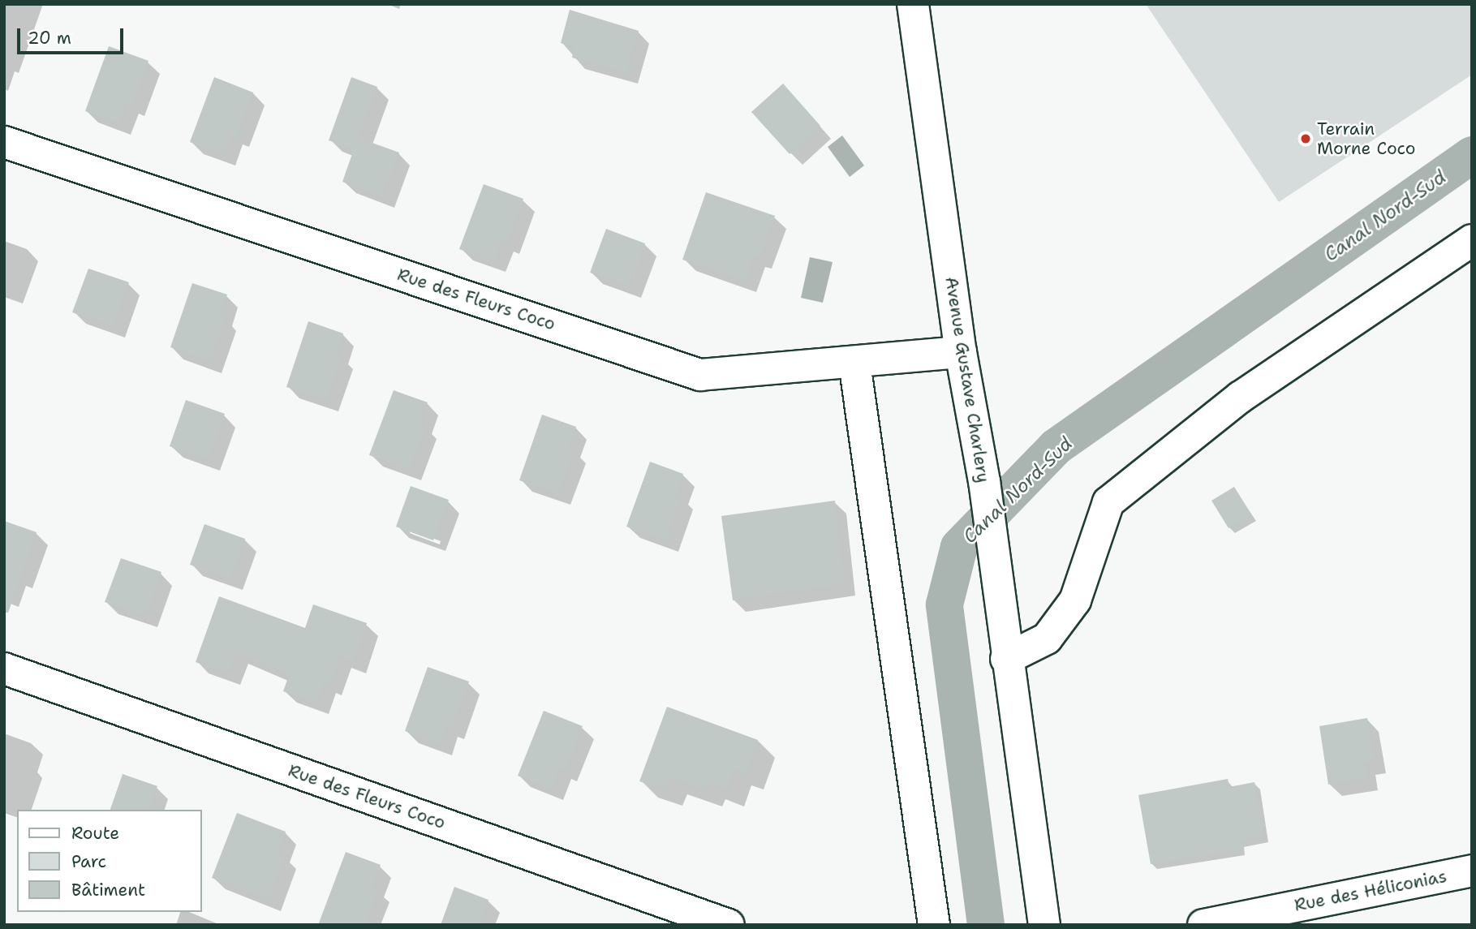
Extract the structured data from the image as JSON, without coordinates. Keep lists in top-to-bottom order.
{
  "streets": {
    "street": ["Rue des Fleurs Coco", "Avenue Gustave Charlery", "Rue des Héliconias"]
  },
  "crossings": [
    ["Rue des Fleurs Coco", "Avenue Gustave Charlery"]
  ],
  "water": ["Canal Nord-Sud"],
  "places": ["Terrain Morne Coco"],
  "legend": ["Route", "Parc", "Bâtiment"],
  "scale_bar": "20 m"
}
